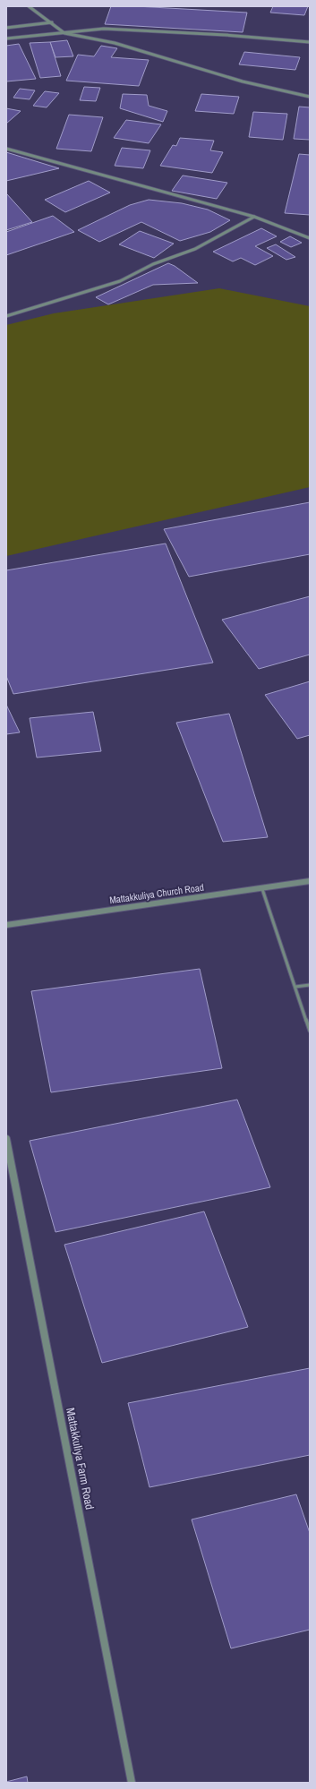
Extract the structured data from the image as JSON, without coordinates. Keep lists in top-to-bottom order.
{
  "streets": {
    "street": ["Mattakkuliya Church Road", "Mattakkuliya Farm Road"]
  }
}
